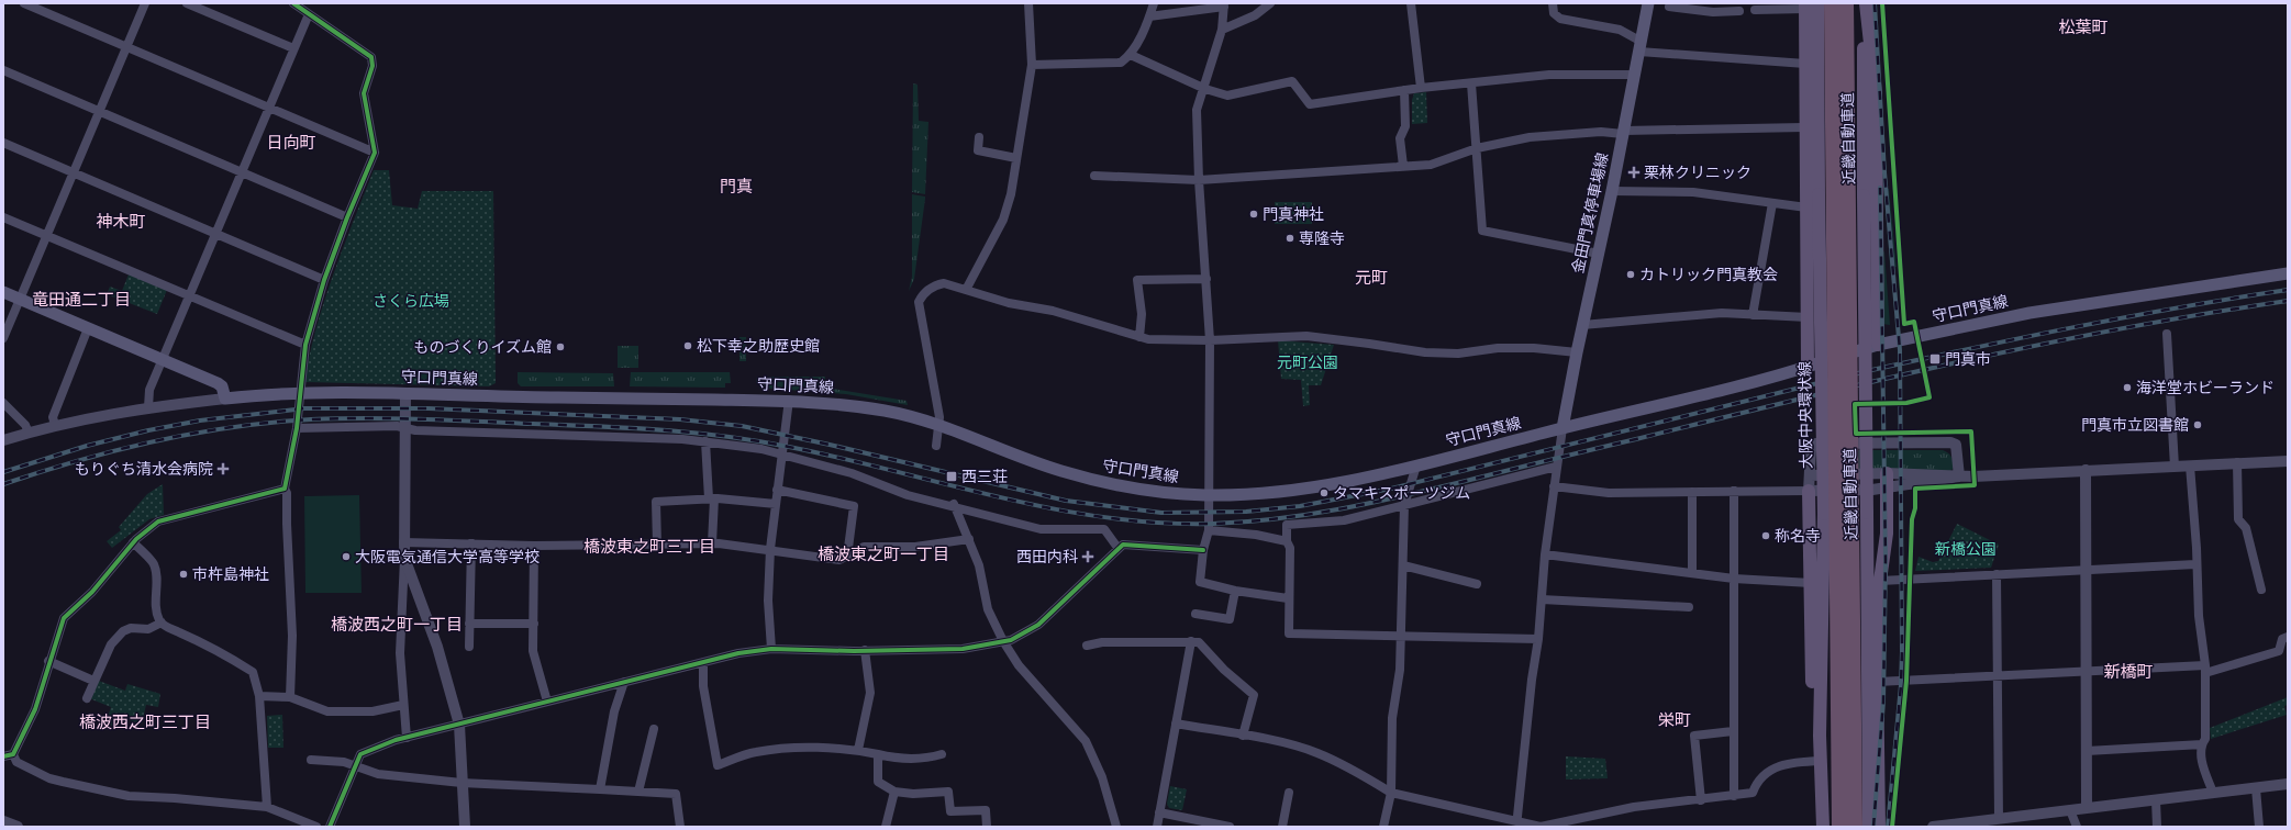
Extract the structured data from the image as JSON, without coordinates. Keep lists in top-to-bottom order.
{
  "streets": {
    "highway": ["近畿自動車道"],
    "main road": ["金田門真停車場線", "守口門真線", "大阪中央環状線"]
  },
  "crossings": [
    ["金田門真停車場線", "守口門真線"]
  ],
  "districts": [
    "松葉町",
    "日向町",
    "門真",
    "神木町",
    "元町",
    "竜田通二丁目",
    "橋波東之町三丁目",
    "橋波東之町一丁目",
    "橋波西之町一丁目",
    "新橋町",
    "栄町",
    "橋波西之町三丁目"
  ],
  "parks": ["さくら広場", "元町公園", "新橋公園"],
  "places": {
    "health": ["栗林クリニック", "もりぐち清水会病院", "西田内科"],
    "other": [
      "門真神社",
      "専隆寺",
      "カトリック門真教会",
      "松下幸之助歴史館",
      "ものづくりイズム館",
      "海洋堂ホビーランド",
      "門真市立図書館",
      "タマキスポーツジム",
      "称名寺",
      "大阪電気通信大学高等学校",
      "市杵島神社"
    ],
    "transit": ["門真市", "西三荘"]
  }
}
